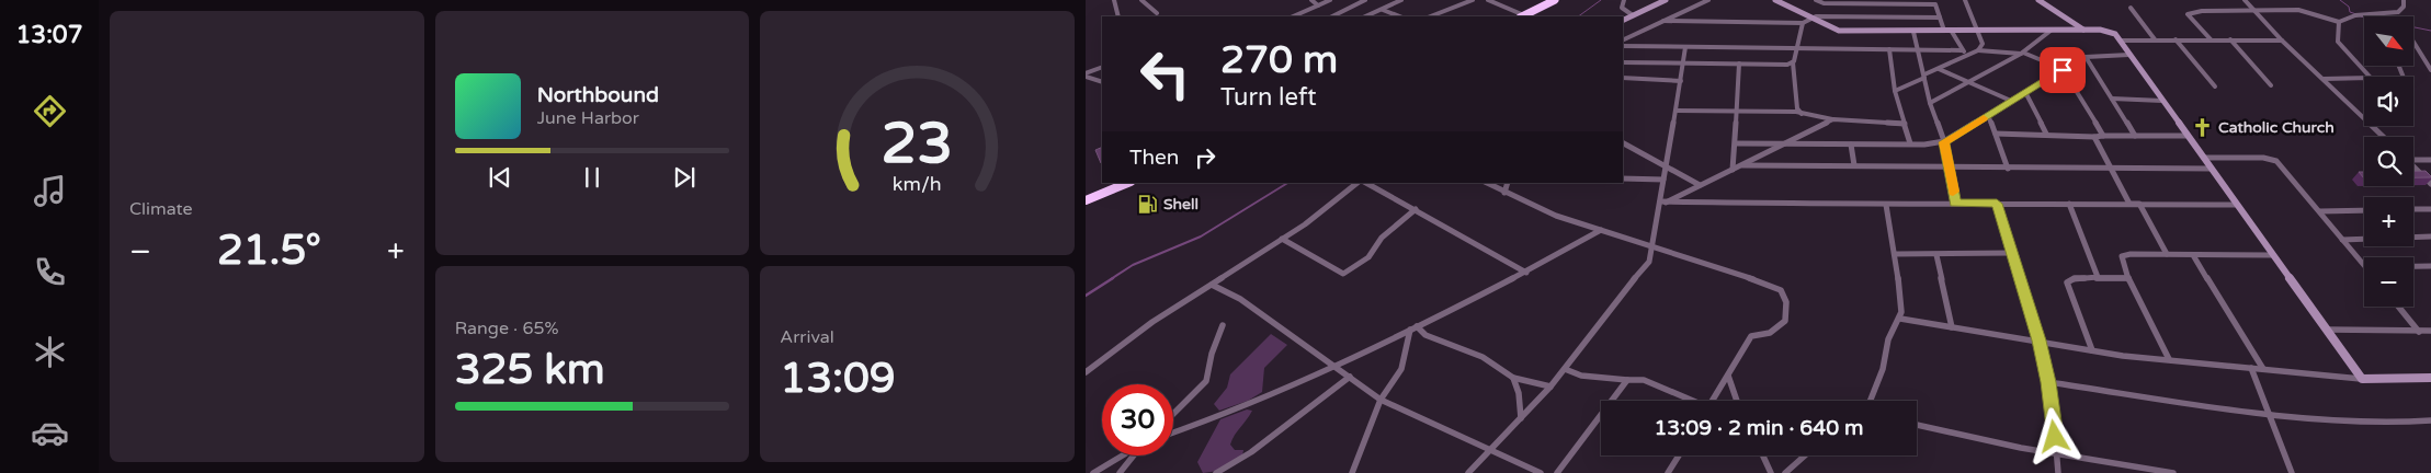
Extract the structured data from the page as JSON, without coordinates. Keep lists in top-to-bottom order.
{
  "places": {
    "church": ["Catholic Church"],
    "fuel station": ["Shell"]
  },
  "north": "bottom right",
  "page": {
    "tabs": "13:07",
    "tile": [
      "Climate",
      ["Range · 65%", "325 km"],
      ["Arrival", "13:09"]
    ],
    "map_buttons": ["+", "−"],
    "turn": ["270 m", "Turn left"],
    "song": ["Northbound", "June Harbor"],
    "then": "Then",
    "heat": ["−", "21.5°", "+"],
    "limit": "30",
    "trip": "13:09 · 2 min · 640 m",
    "gauge": ["23", "km/h"]
  }
}
